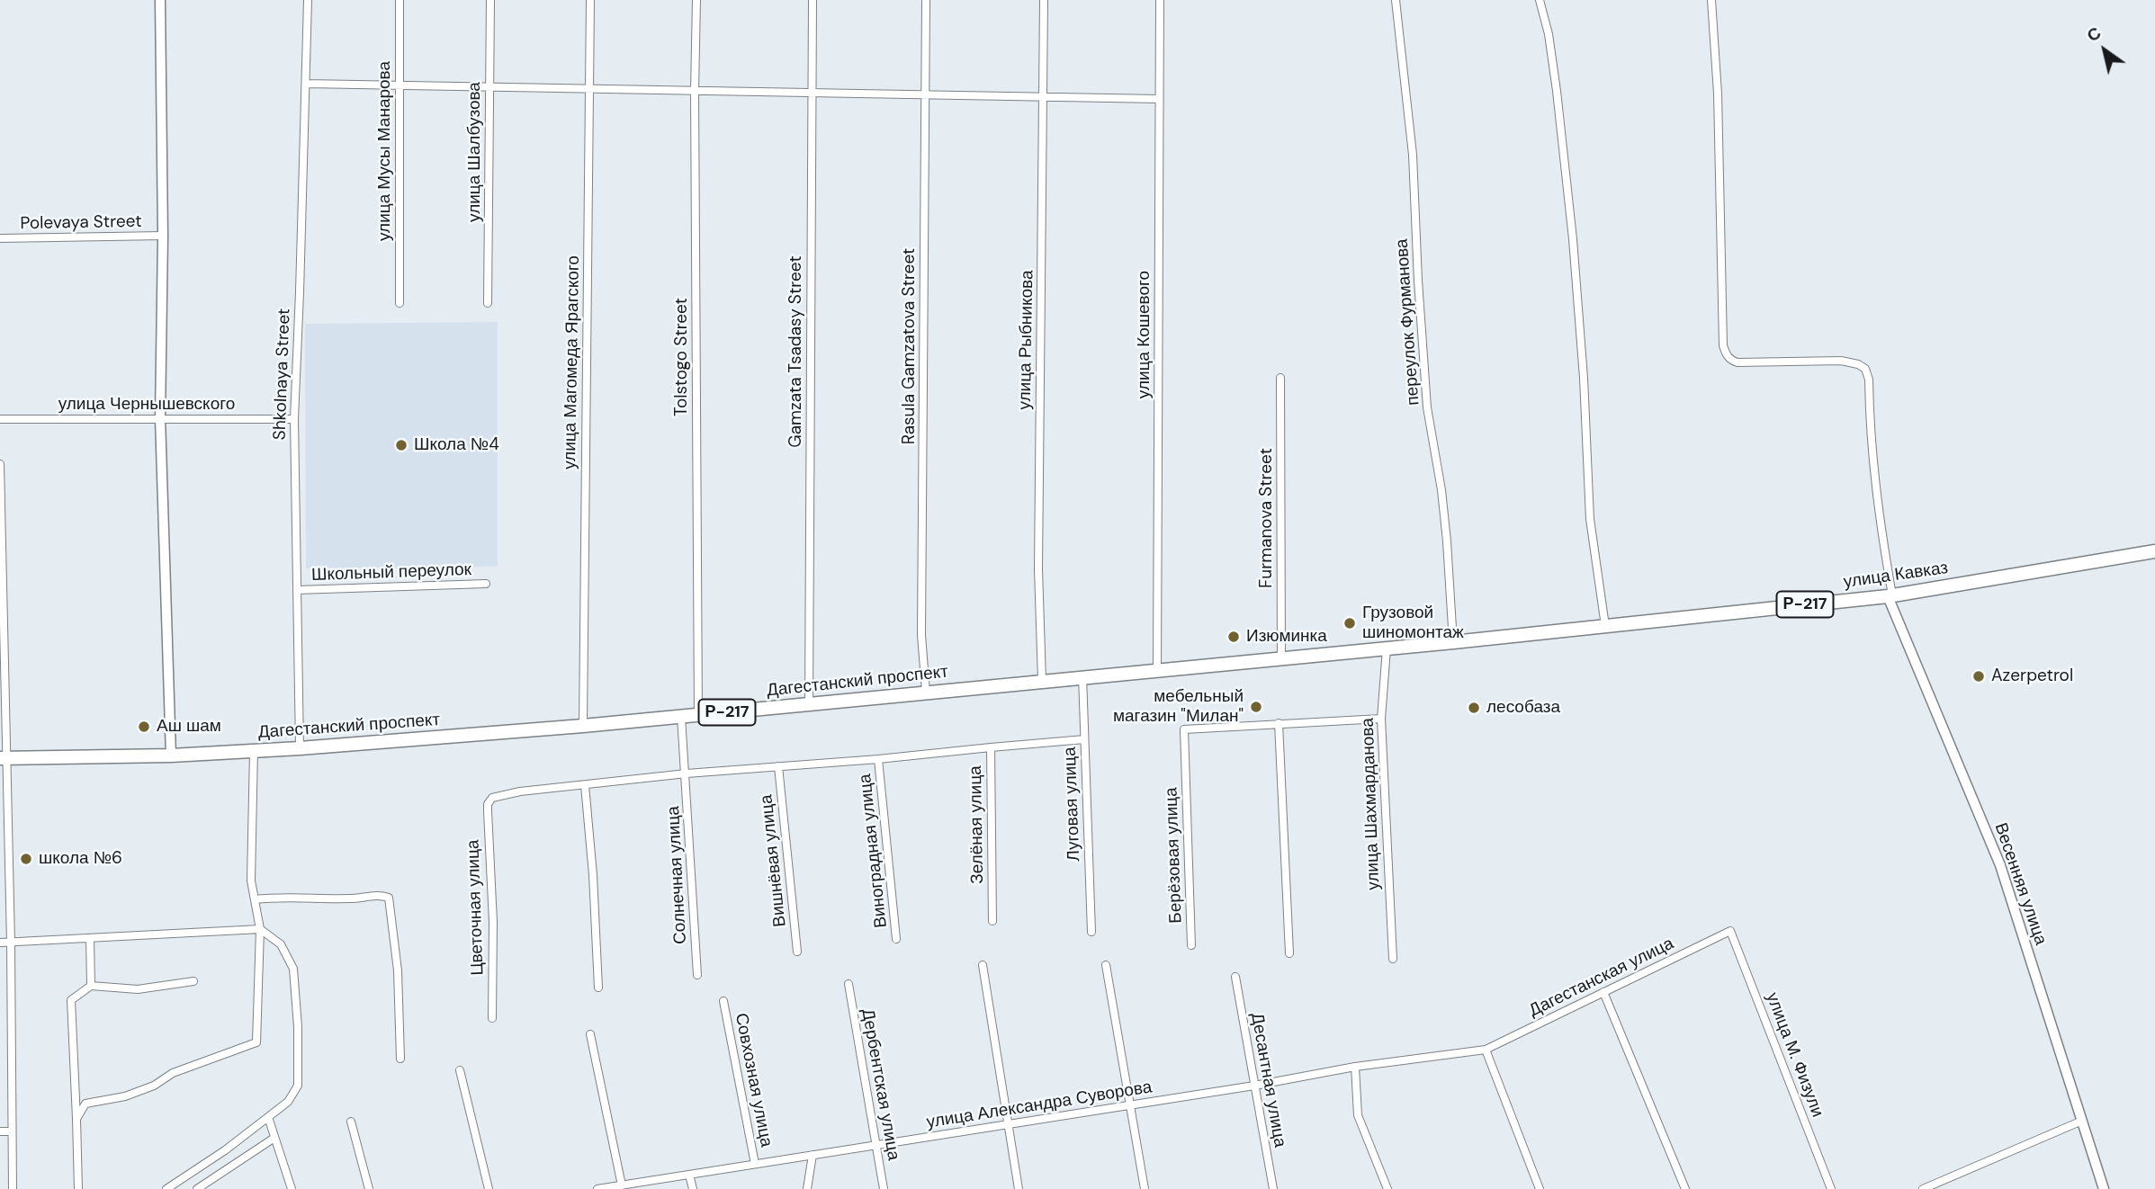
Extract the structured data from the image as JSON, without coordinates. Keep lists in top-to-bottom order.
{
  "streets": {
    "highway": ["улица Кавказ", "Р-217", "Дагестанский проспект"],
    "street": [
      "улица Мусы Манарова",
      "улица Шалбузова",
      "Polevaya Street",
      "переулок Фурманова",
      "улица Кошевого",
      "улица Рыбникова",
      "Rasula Gamzatova Street",
      "Gamzata Tsadasy Street",
      "Tolstogo Street",
      "улица Магомеда Ярагского",
      "Shkolnaya Street",
      "улица Чернышевского",
      "Furmanova Street",
      "Школьный переулок",
      "Луговая улица",
      "улица Шахмарданова",
      "Зелёная улица",
      "Виноградная улица",
      "Берёзовая улица",
      "Вишнёвая улица",
      "Солнечная улица",
      "Весенняя улица",
      "Цветочная улица",
      "Дагестанская улица",
      "улица М. Физули",
      "Совхозная улица",
      "Десантная улица",
      "Дербентская улица",
      "улица Александра Суворова"
    ]
  },
  "crossings": [
    ["переулок Фурманова", "улица Кавказ"],
    ["переулок Фурманова", "Дагестанский проспект"],
    ["улица Кошевого", "Дагестанский проспект"],
    ["улица Рыбникова", "Дагестанский проспект"],
    ["Rasula Gamzatova Street", "Дагестанский проспект"],
    ["Gamzata Tsadasy Street", "Дагестанский проспект"],
    ["Tolstogo Street", "Дагестанский проспект"],
    ["улица Магомеда Ярагского", "Дагестанский проспект"],
    ["Shkolnaya Street", "улица Чернышевского"],
    ["Shkolnaya Street", "Школьный переулок"],
    ["Shkolnaya Street", "Дагестанский проспект"],
    ["Furmanova Street", "Дагестанский проспект"],
    ["улица Кавказ", "Дагестанский проспект"],
    ["улица Кавказ", "Весенняя улица"],
    ["Дагестанский проспект", "Луговая улица"],
    ["Дагестанский проспект", "улица Шахмарданова"],
    ["Дагестанский проспект", "Солнечная улица"],
    ["Луговая улица", "Зелёная улица"],
    ["Дагестанская улица", "улица М. Физули"],
    ["Дагестанская улица", "улица Александра Суворова"],
    ["Совхозная улица", "улица Александра Суворова"],
    ["Десантная улица", "улица Александра Суворова"],
    ["Дербентская улица", "улица Александра Суворова"]
  ],
  "places": [
    "Школа №4",
    "Грузовой шиномонтаж",
    "Изюминка",
    "Azerpetrol",
    "мебельный магазин \"Милан\"",
    "лесобаза",
    "Аш шам",
    "школа №6"
  ],
  "north": "top left"
}
